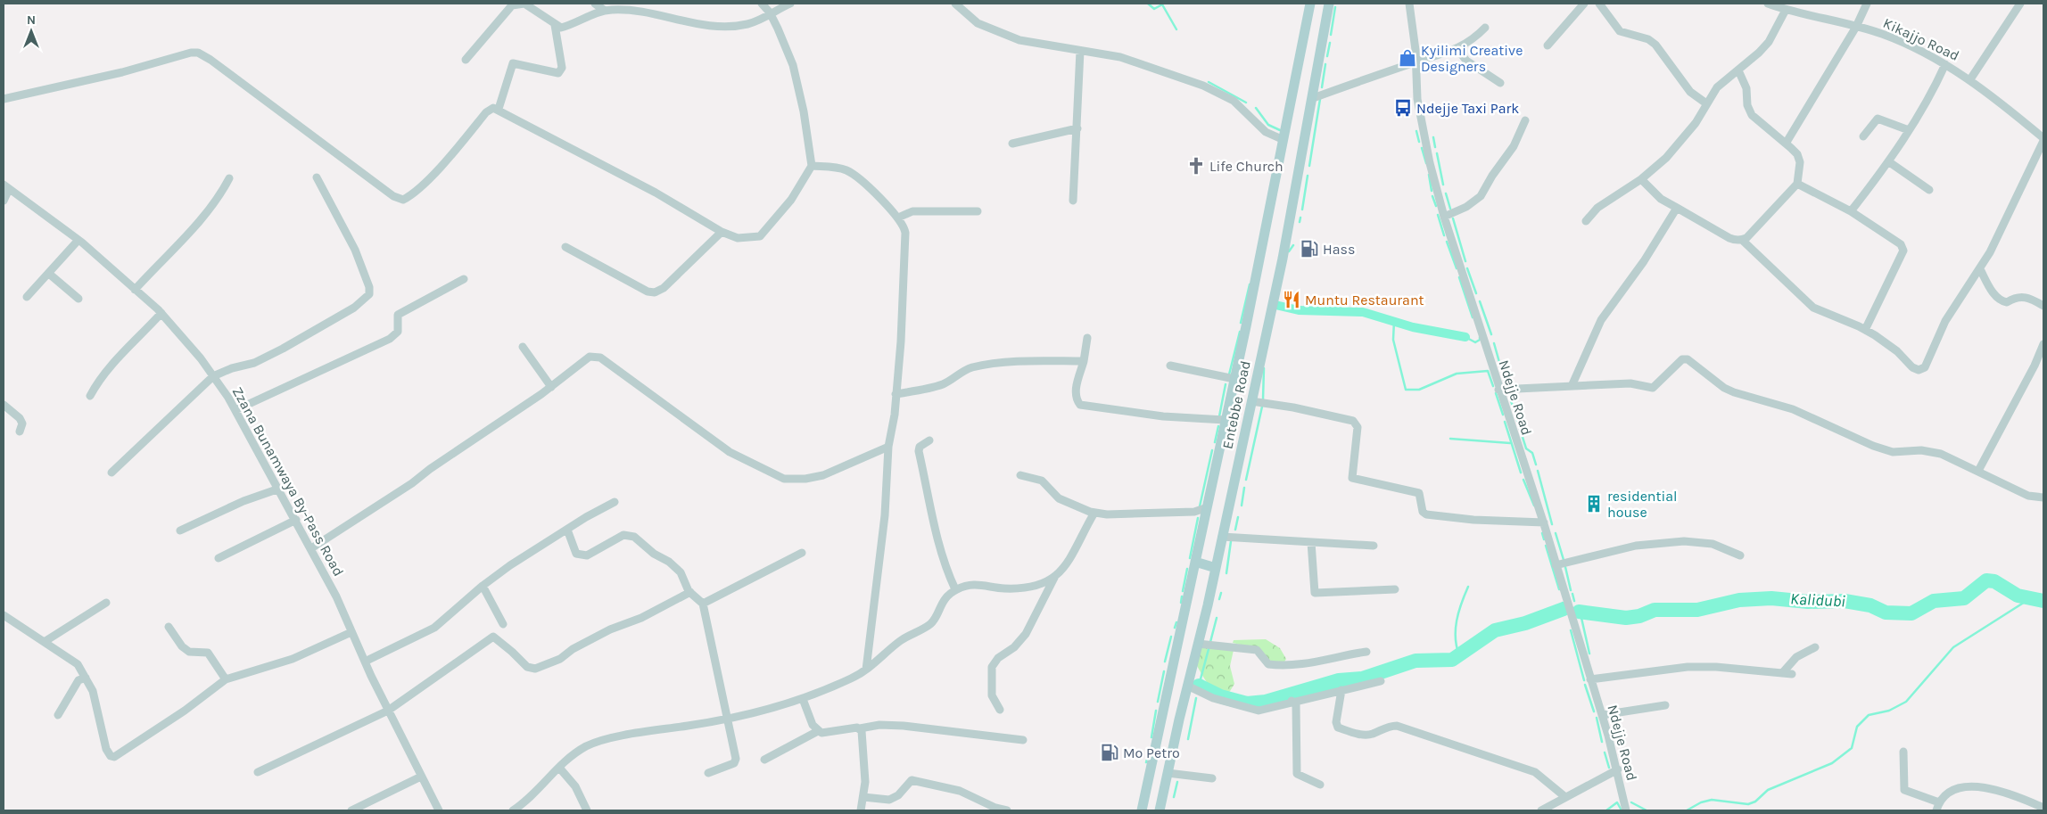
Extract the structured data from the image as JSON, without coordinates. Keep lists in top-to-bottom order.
{
  "streets": {
    "main road": ["Entebbe Road"],
    "street": ["Kikajjo Road", "Ndejje Road", "Zzana Bunamwaya By-Pass Road"]
  },
  "water": ["Kalidubi"],
  "places": {
    "shop": ["Kyilimi Creative Designers"],
    "bus stop": ["Ndejje Taxi Park"],
    "church": ["Life Church"],
    "fuel station": ["Hass", "Mo Petro"],
    "restaurant": ["Muntu Restaurant"],
    "building": ["residential house"]
  },
  "north": "top"
}
